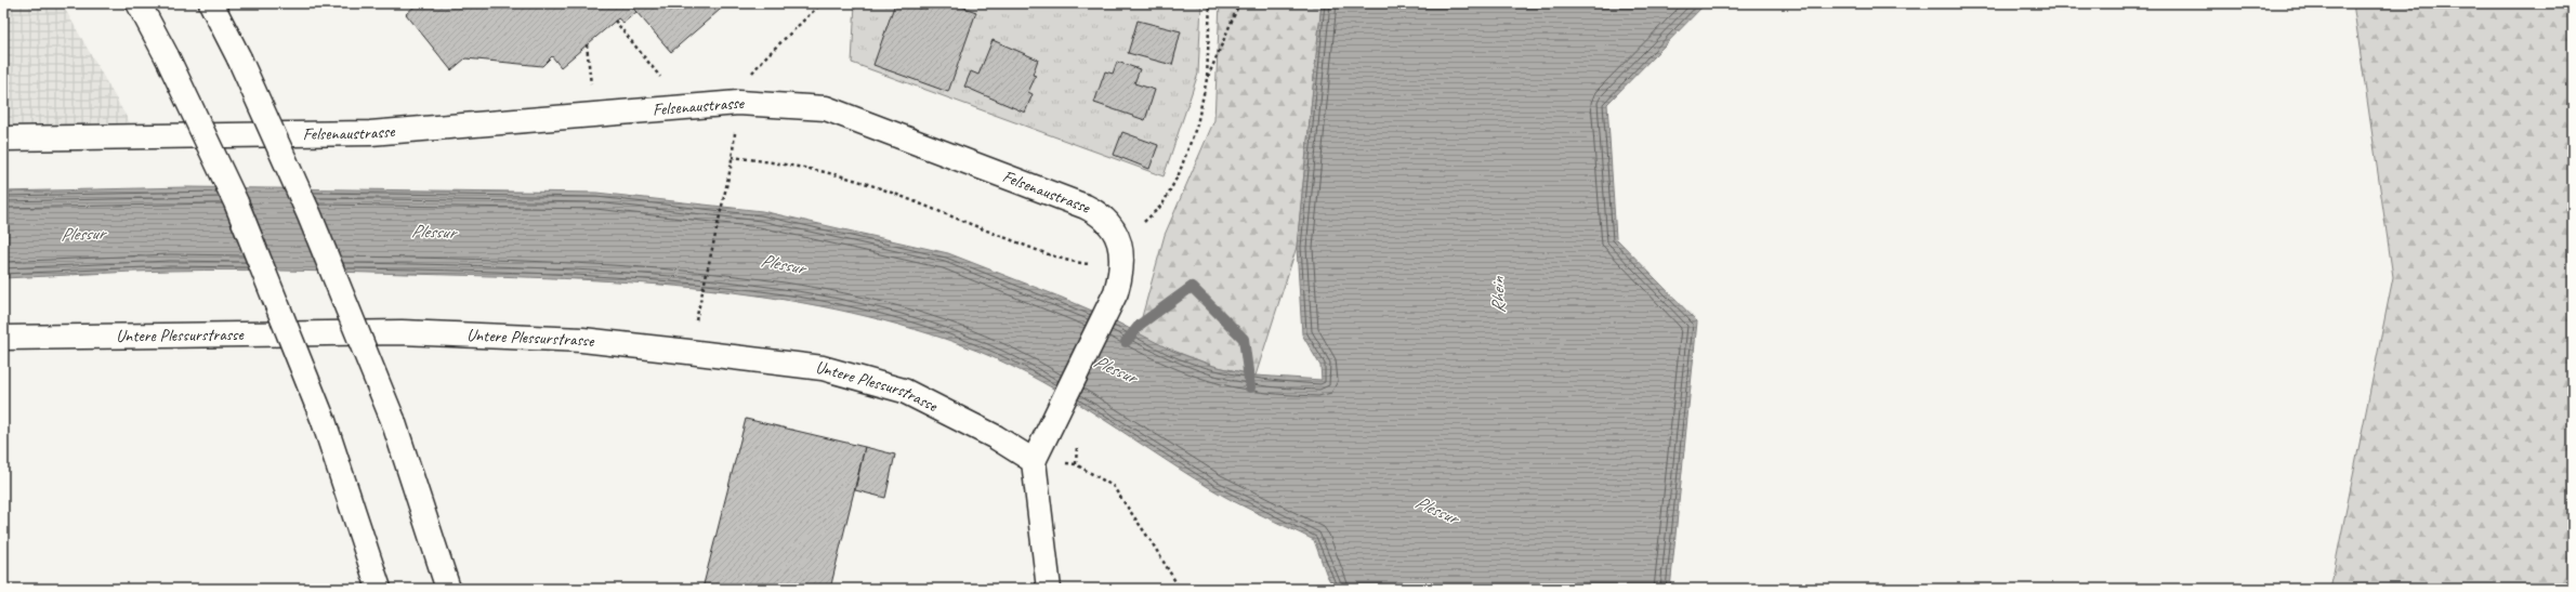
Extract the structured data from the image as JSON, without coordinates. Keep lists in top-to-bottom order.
{
  "streets": {
    "main road": ["Felsenaustrasse", "Untere Plessurstrasse"]
  },
  "crossings": [
    ["Felsenaustrasse", "Untere Plessurstrasse"]
  ],
  "water": ["Plessur", "Rhein"]
}
